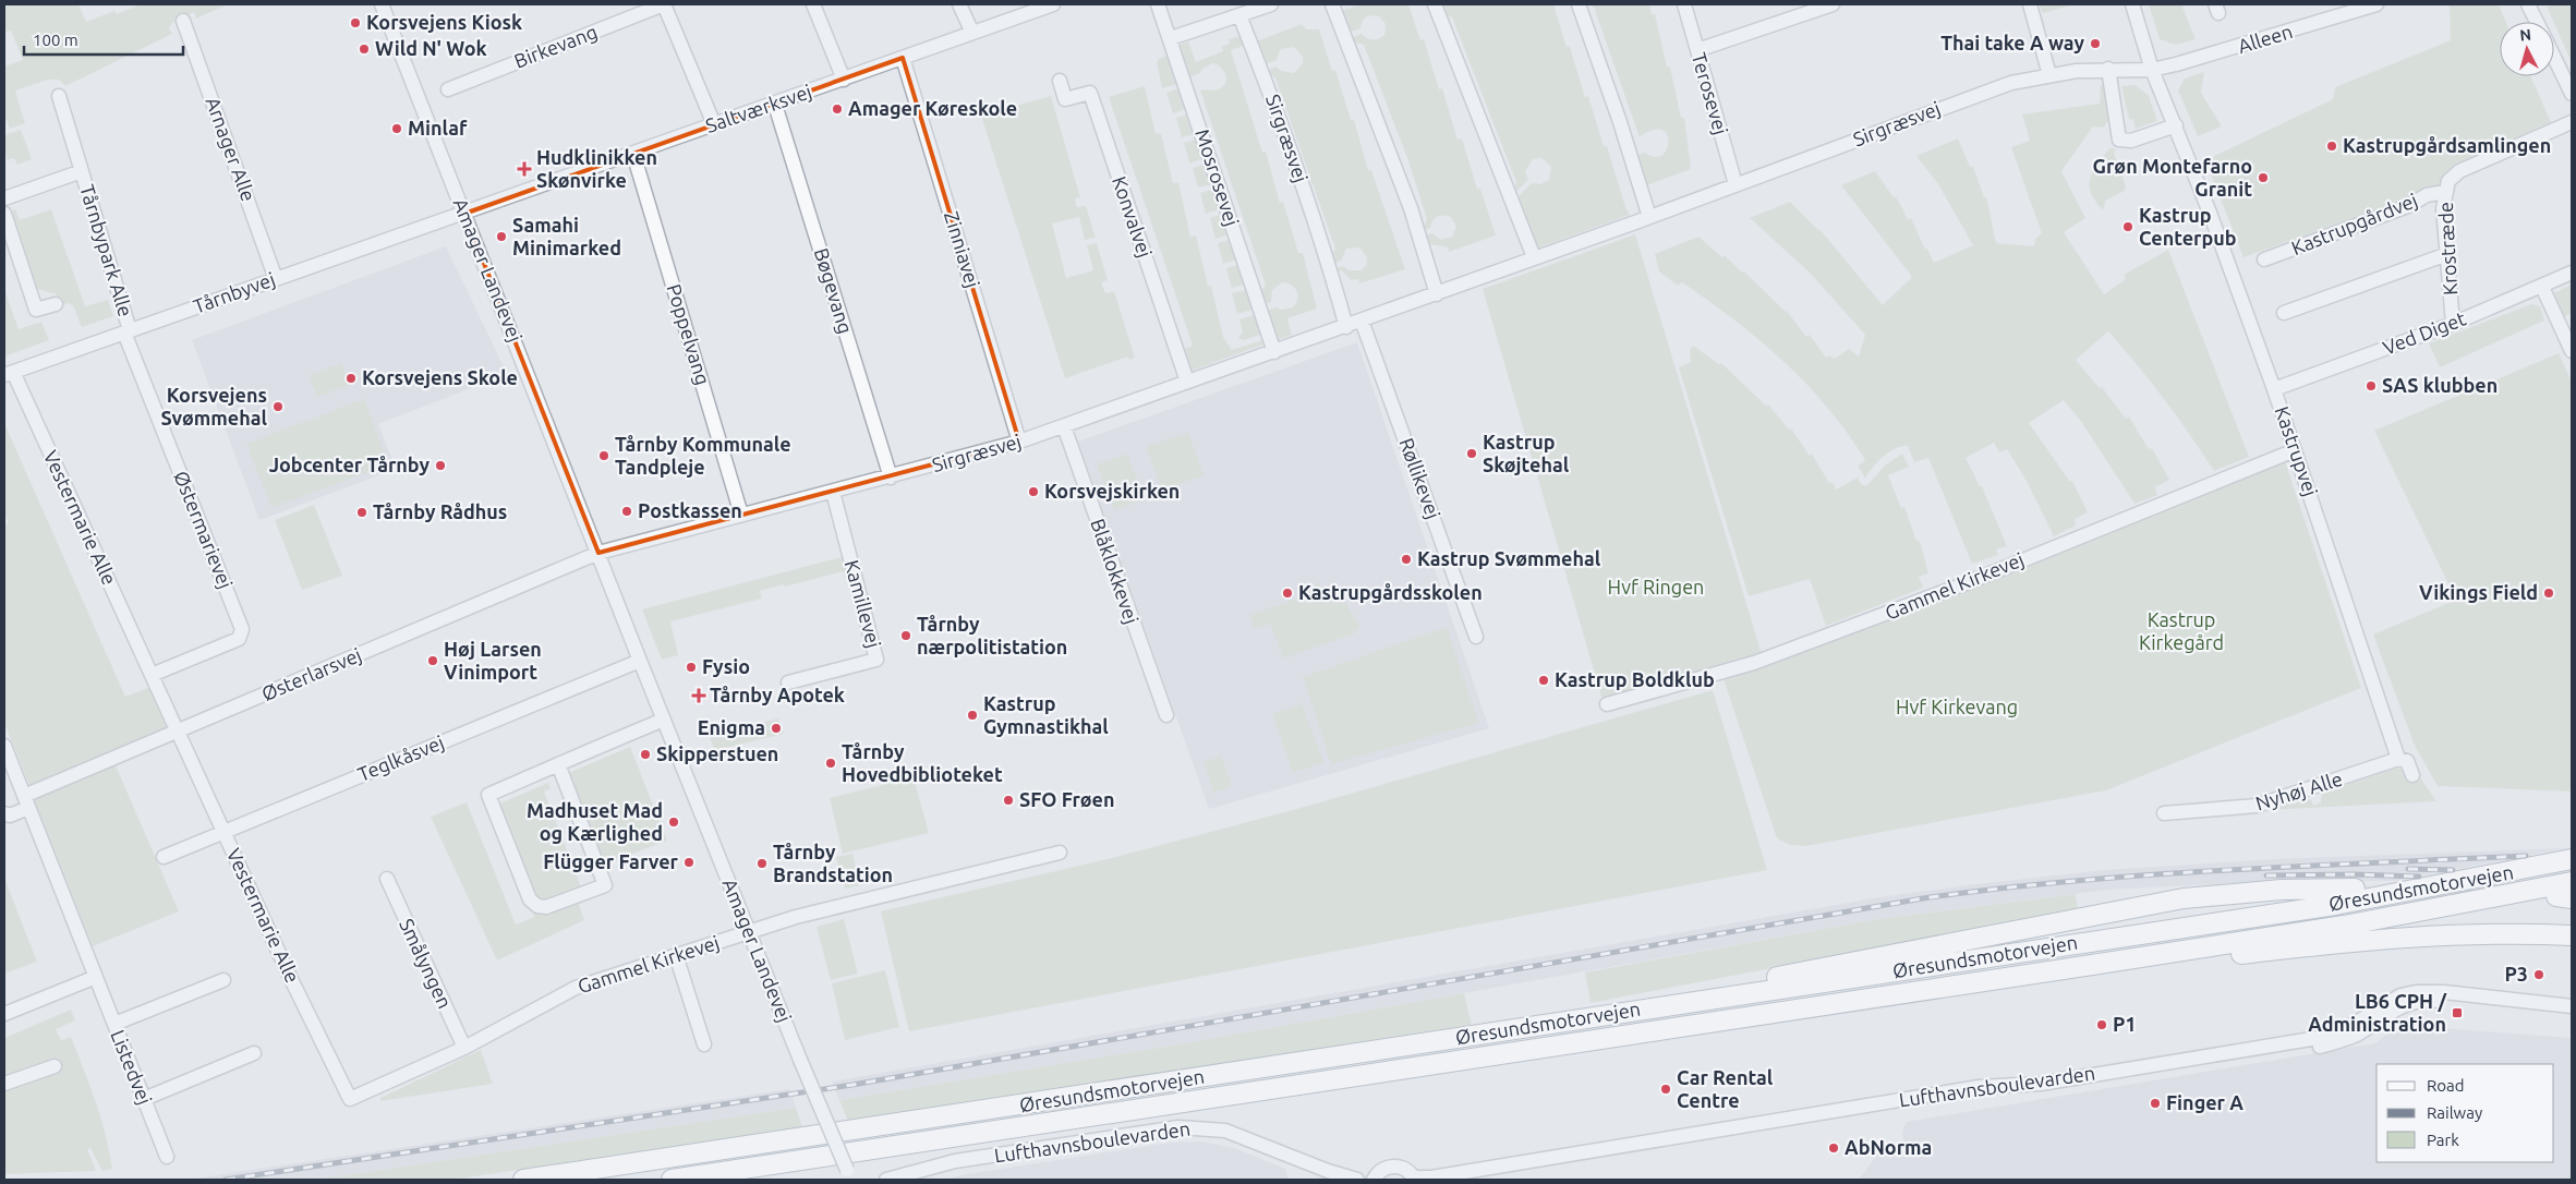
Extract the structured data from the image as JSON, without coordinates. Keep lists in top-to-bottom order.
{
  "streets": {
    "highway": ["Øresundsmotorvejen"],
    "street": [
      "Alleen",
      "Birkevang",
      "Terosevej",
      "Saltværksvej",
      "Sirgræsvej",
      "Arnager Alle",
      "Mosrosevej",
      "Konvalvej",
      "Kastrupgårdvej",
      "Krostræde",
      "Zinniavej",
      "Tårnbypark Alle",
      "Amager Landevej",
      "Bøgevang",
      "Tårnbyvej",
      "Ved Diget",
      "Poppelvang",
      "Kastrupvej",
      "Røllikevej",
      "Vestermarie Alle",
      "Østermarievej",
      "Blåklokkevej",
      "Gammel Kirkevej",
      "Kamillevej",
      "Østerlarsvej",
      "Teglkåsvej",
      "Nyhøj Alle",
      "Smålyngen",
      "Listedvej",
      "Lufthavnsboulevarden"
    ]
  },
  "crossings": [
    ["Alleen", "Sirgræsvej"],
    ["Alleen", "Kastrupvej"],
    ["Terosevej", "Sirgræsvej"],
    ["Saltværksvej", "Zinniavej"],
    ["Saltværksvej", "Amager Landevej"],
    ["Saltværksvej", "Bøgevang"],
    ["Saltværksvej", "Tårnbyvej"],
    ["Saltværksvej", "Poppelvang"],
    ["Sirgræsvej", "Mosrosevej"],
    ["Sirgræsvej", "Konvalvej"],
    ["Sirgræsvej", "Zinniavej"],
    ["Sirgræsvej", "Amager Landevej"],
    ["Sirgræsvej", "Bøgevang"],
    ["Sirgræsvej", "Poppelvang"],
    ["Sirgræsvej", "Kastrupvej"],
    ["Sirgræsvej", "Røllikevej"],
    ["Sirgræsvej", "Blåklokkevej"],
    ["Sirgræsvej", "Kamillevej"],
    ["Sirgræsvej", "Østerlarsvej"],
    ["Arnager Alle", "Tårnbyvej"],
    ["Kastrupgårdvej", "Krostræde"],
    ["Krostræde", "Ved Diget"],
    ["Tårnbypark Alle", "Tårnbyvej"],
    ["Tårnbypark Alle", "Østermarievej"],
    ["Amager Landevej", "Tårnbyvej"],
    ["Amager Landevej", "Gammel Kirkevej"],
    ["Amager Landevej", "Østerlarsvej"],
    ["Amager Landevej", "Teglkåsvej"],
    ["Tårnbyvej", "Vestermarie Alle"],
    ["Tårnbyvej", "Østermarievej"],
    ["Ved Diget", "Kastrupvej"],
    ["Kastrupvej", "Gammel Kirkevej"],
    ["Kastrupvej", "Nyhøj Alle"],
    ["Vestermarie Alle", "Østermarievej"],
    ["Vestermarie Alle", "Gammel Kirkevej"],
    ["Vestermarie Alle", "Østerlarsvej"],
    ["Vestermarie Alle", "Teglkåsvej"],
    ["Gammel Kirkevej", "Smålyngen"],
    ["Østerlarsvej", "Listedvej"]
  ],
  "parks": ["Hvf Ringen", "Kastrup Kirkegård", "Hvf Kirkevang"],
  "places": {
    "other": [
      "Korsvejens Kiosk",
      "Thai take A way",
      "Wild N' Wok",
      "Amager Køreskole",
      "Minlaf",
      "Kastrupgårdsamlingen",
      "Grøn Montefarno Granit",
      "Kastrup Centerpub",
      "Samahi Minimarked",
      "Korsvejens Skole",
      "SAS klubben",
      "Korsvejens Svømmehal",
      "Kastrup Skøjtehal",
      "Tårnby Kommunale Tandpleje",
      "Jobcenter Tårnby",
      "Korsvejskirken",
      "Postkassen",
      "Tårnby Rådhus",
      "Kastrup Svømmehal",
      "Kastrupgårdsskolen",
      "Vikings Field",
      "Tårnby nærpolitistation",
      "Høj Larsen Vinimport",
      "Fysio",
      "Kastrup Boldklub",
      "Kastrup Gymnastikhal",
      "Enigma",
      "Skipperstuen",
      "Tårnby Hovedbiblioteket",
      "SFO Frøen",
      "Madhuset Mad og Kærlighed",
      "Flügger Farver",
      "Tårnby Brandstation",
      "P3",
      "P1",
      "Car Rental Centre",
      "Finger A",
      "AbNorma"
    ],
    "health": ["Hudklinikken Skønvirke", "Tårnby Apotek"],
    "transit": ["LB6 CPH / Administration"]
  },
  "legend": ["Road", "Railway", "Park"],
  "scale_bar": "100 m",
  "north": "top"
}
